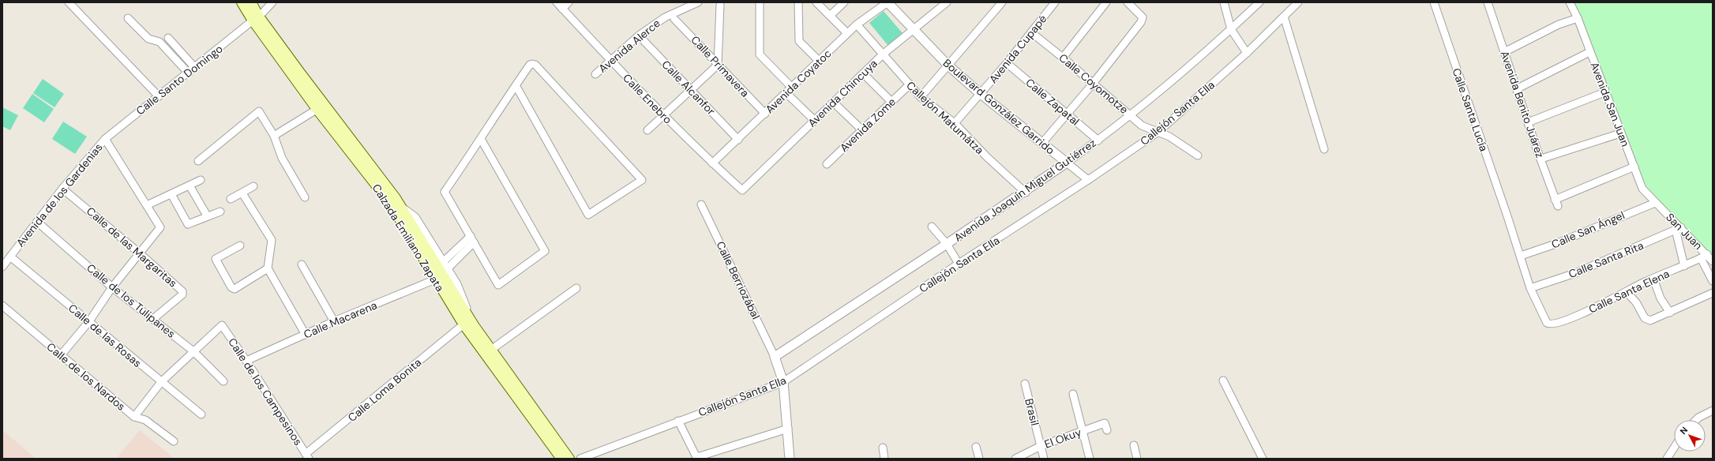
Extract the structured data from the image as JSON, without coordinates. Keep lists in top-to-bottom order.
{
  "streets": {
    "main road": ["Calzada Emiliano Zapata"],
    "street": [
      "Avenida Alerce",
      "Avenida Cupapé",
      "Calle Primavera",
      "Calle Santo Domingo",
      "Avenida Coyatoc",
      "Calle Coyomotze",
      "Calle Alcanfor",
      "Avenida Chincuya",
      "Calle Enebro",
      "Calle Zapatal",
      "Avenida Benito Juárez",
      "Avenida San Juan",
      "Boulevard González Garrido",
      "Calle Santa Lucía",
      "Callejón Santa Ella",
      "Callejón Matumátza",
      "Avenida Zome",
      "Avenida Joaquín Miguel Gutiérrez",
      "Avenida de los Gardenias",
      "Calle San Ángel",
      "San Juan",
      "Calle de las Margaritas",
      "Calle Santa Rita",
      "Calle Berriozábal",
      "Calle Santa Elena",
      "Calle de los Tulipanes",
      "Calle Macarena",
      "Calle de las Rosas",
      "Calle de los Nardos",
      "Calle Loma Bonita",
      "Calle de los Campesinos",
      "Brasil",
      "El Okuy"
    ]
  },
  "crossings": [
    ["Avenida Alerce", "Calle Alcanfor"],
    ["Avenida Alerce", "Calle Enebro"],
    ["Avenida Cupapé", "Calle Coyomotze"],
    ["Avenida Cupapé", "Calle Zapatal"],
    ["Avenida Cupapé", "Boulevard González Garrido"],
    ["Avenida Cupapé", "Callejón Matumátza"],
    ["Calle Primavera", "Avenida Coyatoc"],
    ["Calle Santo Domingo", "Avenida de los Gardenias"],
    ["Calle Santo Domingo", "Calzada Emiliano Zapata"],
    ["Avenida Coyatoc", "Calle Alcanfor"],
    ["Avenida Coyatoc", "Calle Enebro"],
    ["Avenida Coyatoc", "Boulevard González Garrido"],
    ["Avenida Coyatoc", "Callejón Matumátza"],
    ["Calle Coyomotze", "Callejón Santa Ella"],
    ["Calle Coyomotze", "Avenida Joaquín Miguel Gutiérrez"],
    ["Avenida Chincuya", "Calle Enebro"],
    ["Avenida Chincuya", "Boulevard González Garrido"],
    ["Avenida Chincuya", "Callejón Matumátza"],
    ["Calle Zapatal", "Avenida Joaquín Miguel Gutiérrez"],
    ["Avenida San Juan", "Calle San Ángel"],
    ["Avenida San Juan", "San Juan"],
    ["Boulevard González Garrido", "Callejón Santa Ella"],
    ["Boulevard González Garrido", "Avenida Joaquín Miguel Gutiérrez"],
    ["Calle Santa Lucía", "Calle San Ángel"],
    ["Calle Santa Lucía", "Calle Santa Rita"],
    ["Calle Santa Lucía", "Calle Santa Elena"],
    ["Callejón Matumátza", "Avenida Zome"],
    ["Callejón Matumátza", "Avenida Joaquín Miguel Gutiérrez"],
    ["Avenida Joaquín Miguel Gutiérrez", "Calle Berriozábal"],
    ["Avenida de los Gardenias", "Calle de las Margaritas"],
    ["Avenida de los Gardenias", "Calle de los Tulipanes"],
    ["Avenida de los Gardenias", "Calle de las Rosas"],
    ["Calle San Ángel", "San Juan"],
    ["San Juan", "Calle Santa Rita"],
    ["San Juan", "Calle Santa Elena"],
    ["Calzada Emiliano Zapata", "Calle Macarena"],
    ["Calzada Emiliano Zapata", "Calle Loma Bonita"],
    ["Calle de las Margaritas", "Calle de los Tulipanes"],
    ["Calle de los Tulipanes", "Calle de los Campesinos"],
    ["Calle Macarena", "Calle de los Campesinos"],
    ["Calle Loma Bonita", "Calle de los Campesinos"],
    ["Brasil", "El Okuy"]
  ],
  "north": "top left"
}
